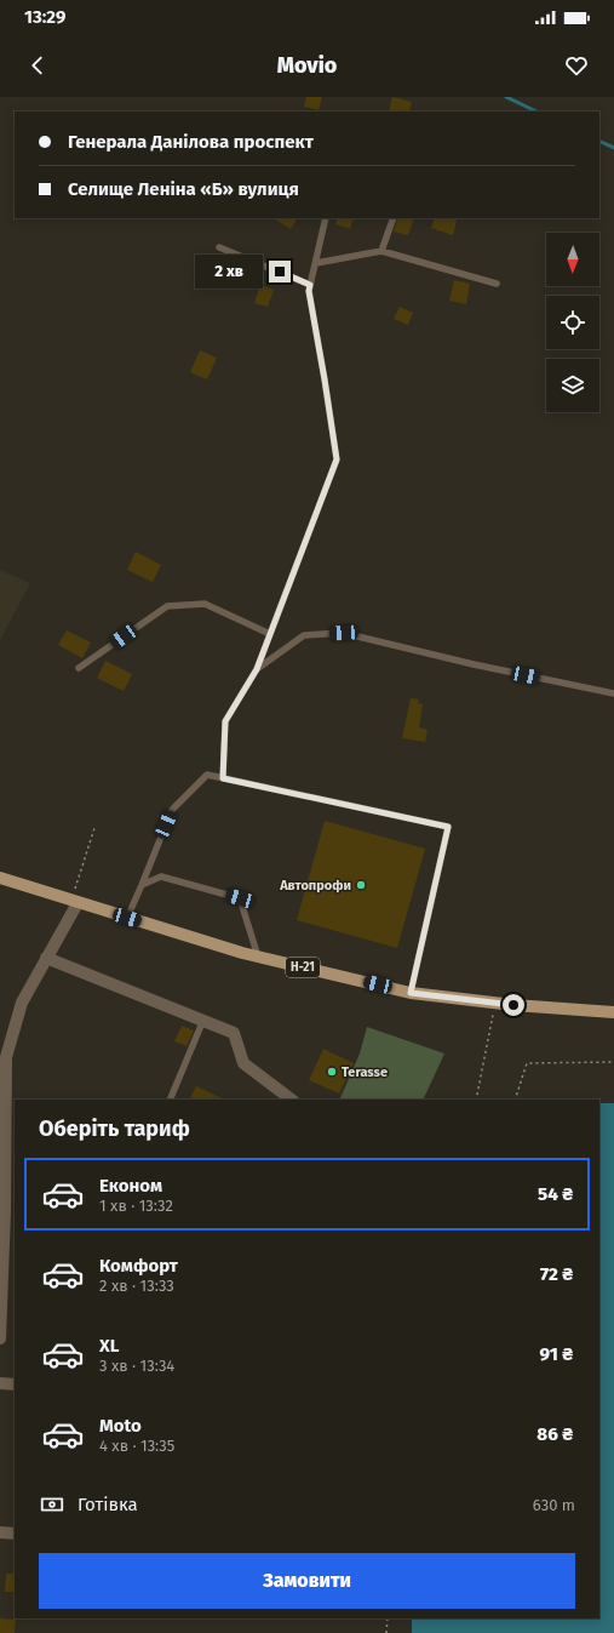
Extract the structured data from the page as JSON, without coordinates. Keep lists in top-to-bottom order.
{
  "streets": {
    "main road": ["Н-21"]
  },
  "places": ["Автопрофи", "Terasse"],
  "north": "bottom",
  "page": {
    "status": "13:29",
    "header": "Movio",
    "banner": ["Генерала Данілова проспект", "Селище Леніна «Б» вулиця"],
    "bubble": "2 хв",
    "heading": "Оберіть тариф",
    "list": [
      {
        "name": "Економ",
        "note": "1 хв · 13:32",
        "value": "54 ₴"
      },
      {
        "name": "Комфорт",
        "note": "2 хв · 13:33",
        "value": "72 ₴"
      },
      {
        "name": "XL",
        "note": "3 хв · 13:34",
        "value": "91 ₴"
      },
      {
        "name": "Moto",
        "note": "4 хв · 13:35",
        "value": "86 ₴"
      }
    ],
    "pay": ["Готівка", "630 m"],
    "buttons": "Замовити"
  }
}
